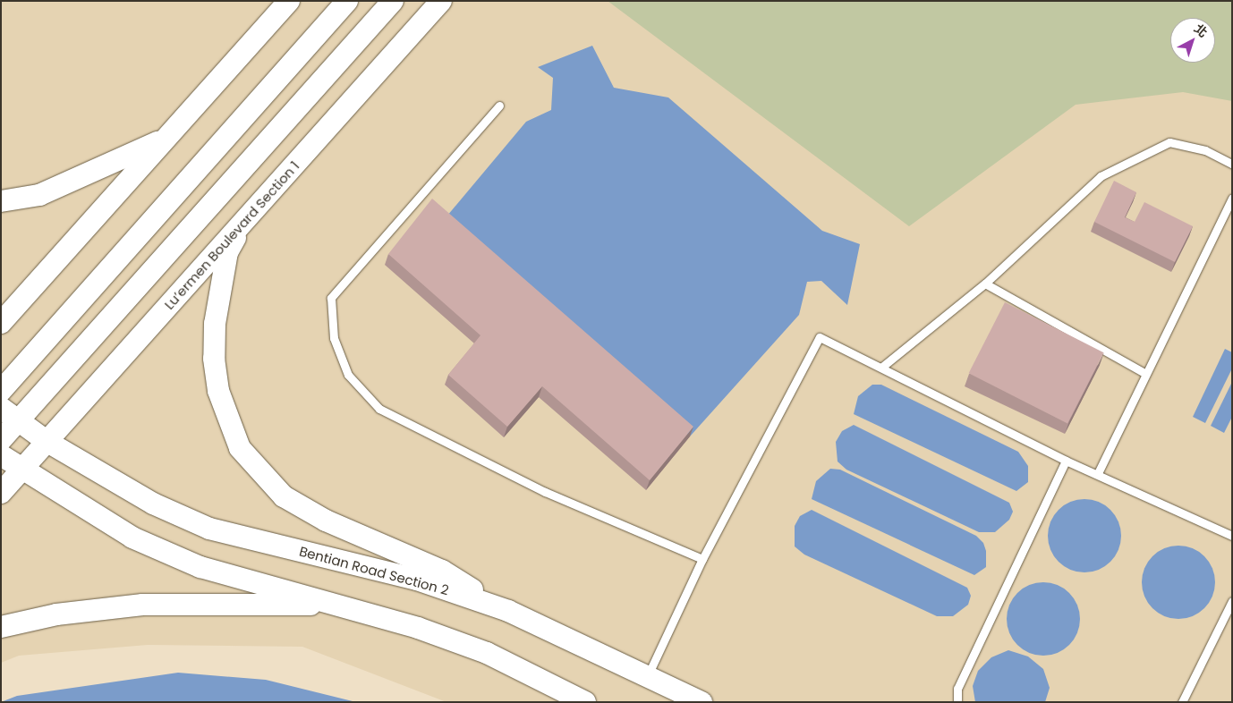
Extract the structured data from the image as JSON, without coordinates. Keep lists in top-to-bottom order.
{
  "streets": {
    "street": ["Lu’ermen Boulevard Section 1", "Bentian Road Section 2"]
  },
  "crossings": [
    ["Lu’ermen Boulevard Section 1", "Bentian Road Section 2"]
  ],
  "north": "top right"
}
